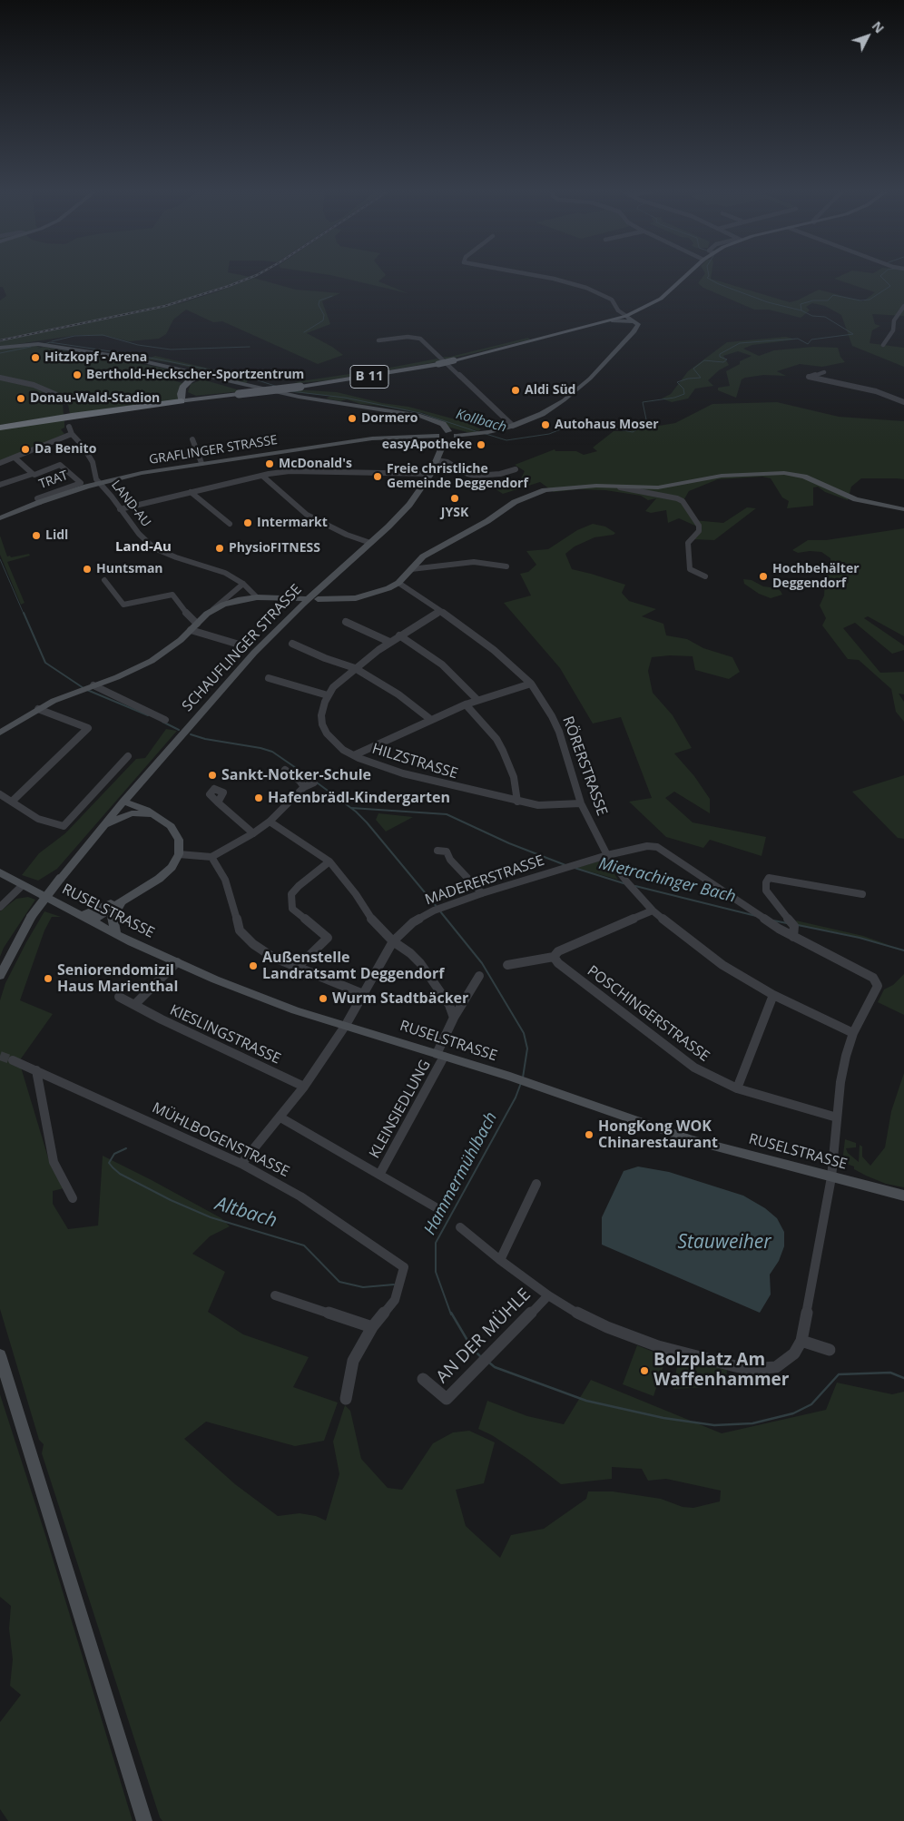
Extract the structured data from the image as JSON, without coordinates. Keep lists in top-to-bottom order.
{
  "streets": {
    "highway": ["B 11"],
    "main road": ["GRAFLINGER STRASSE", "SCHAUFLINGER STRASSE", "RUSELSTRASSE"],
    "street": [
      "TRAT",
      "LAND-AU",
      "HILZSTRASSE",
      "RÖRERSTRASSE",
      "MADERERSTRASSE",
      "POSCHINGERSTRASSE",
      "KIESLINGSTRASSE",
      "KLEINSIEDLUNG",
      "MÜHLBOGENSTRASSE",
      "AN DER MÜHLE"
    ]
  },
  "crossings": [
    ["GRAFLINGER STRASSE", "TRAT"],
    ["GRAFLINGER STRASSE", "LAND-AU"],
    ["HILZSTRASSE", "RÖRERSTRASSE"],
    ["RÖRERSTRASSE", "MADERERSTRASSE"],
    ["MADERERSTRASSE", "RUSELSTRASSE"],
    ["RUSELSTRASSE", "KLEINSIEDLUNG"]
  ],
  "districts": ["Land-Au"],
  "water": [
    "Kollbach",
    "Mietrachinger Bach",
    "Hammermühlbach",
    "Altbach",
    "Stauweiher"
  ],
  "places": [
    "Hitzkopf - Arena",
    "Berthold-Heckscher-Sportzentrum",
    "Aldi Süd",
    "Donau-Wald-Stadion",
    "Dormero",
    "Autohaus Moser",
    "easyApotheke",
    "Da Benito",
    "McDonald's",
    "Freie christliche Gemeinde Deggendorf",
    "JYSK",
    "Intermarkt",
    "Lidl",
    "PhysioFITNESS",
    "Huntsman",
    "Hochbehälter Deggendorf",
    "Sankt-Notker-Schule",
    "Hafenbrädl-Kindergarten",
    "Außenstelle Landratsamt Deggendorf",
    "Seniorendomizil Haus Marienthal",
    "Wurm Stadtbäcker",
    "HongKong WOK Chinarestaurant",
    "Bolzplatz Am Waffenhammer"
  ],
  "north": "top right"
}
